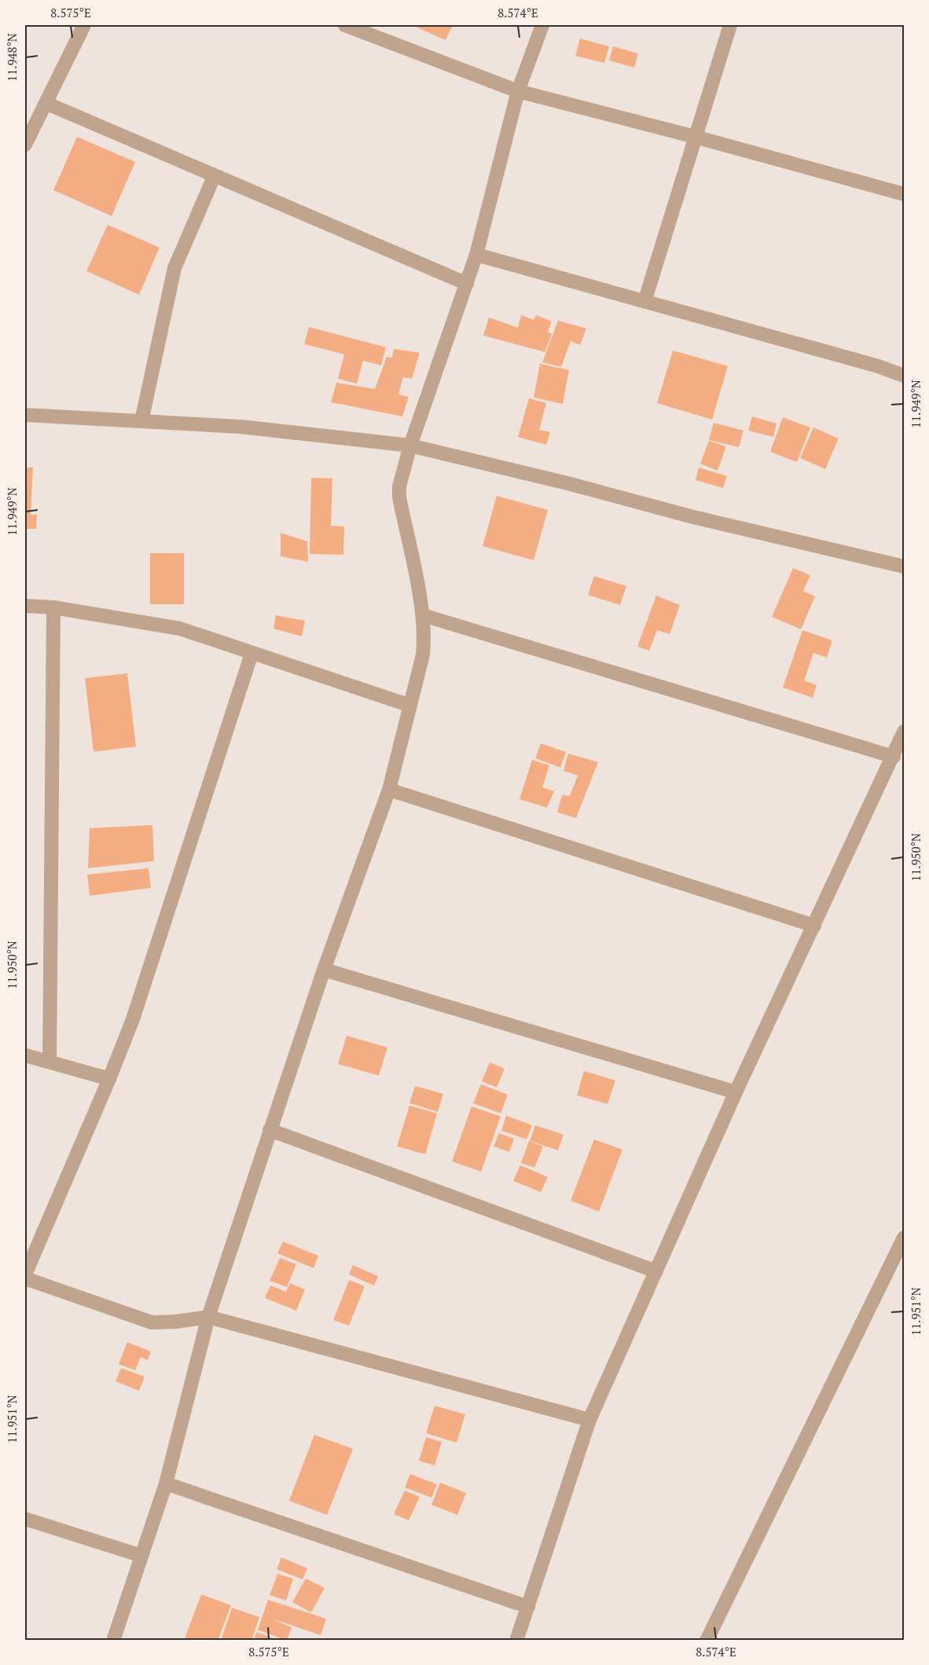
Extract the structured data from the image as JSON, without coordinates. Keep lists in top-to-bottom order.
{
  "coordinates": [
    "8.575°E",
    "8.574°E",
    "11.948°N",
    "11.949°N",
    "11.950°N",
    "11.951°N"
  ]
}
